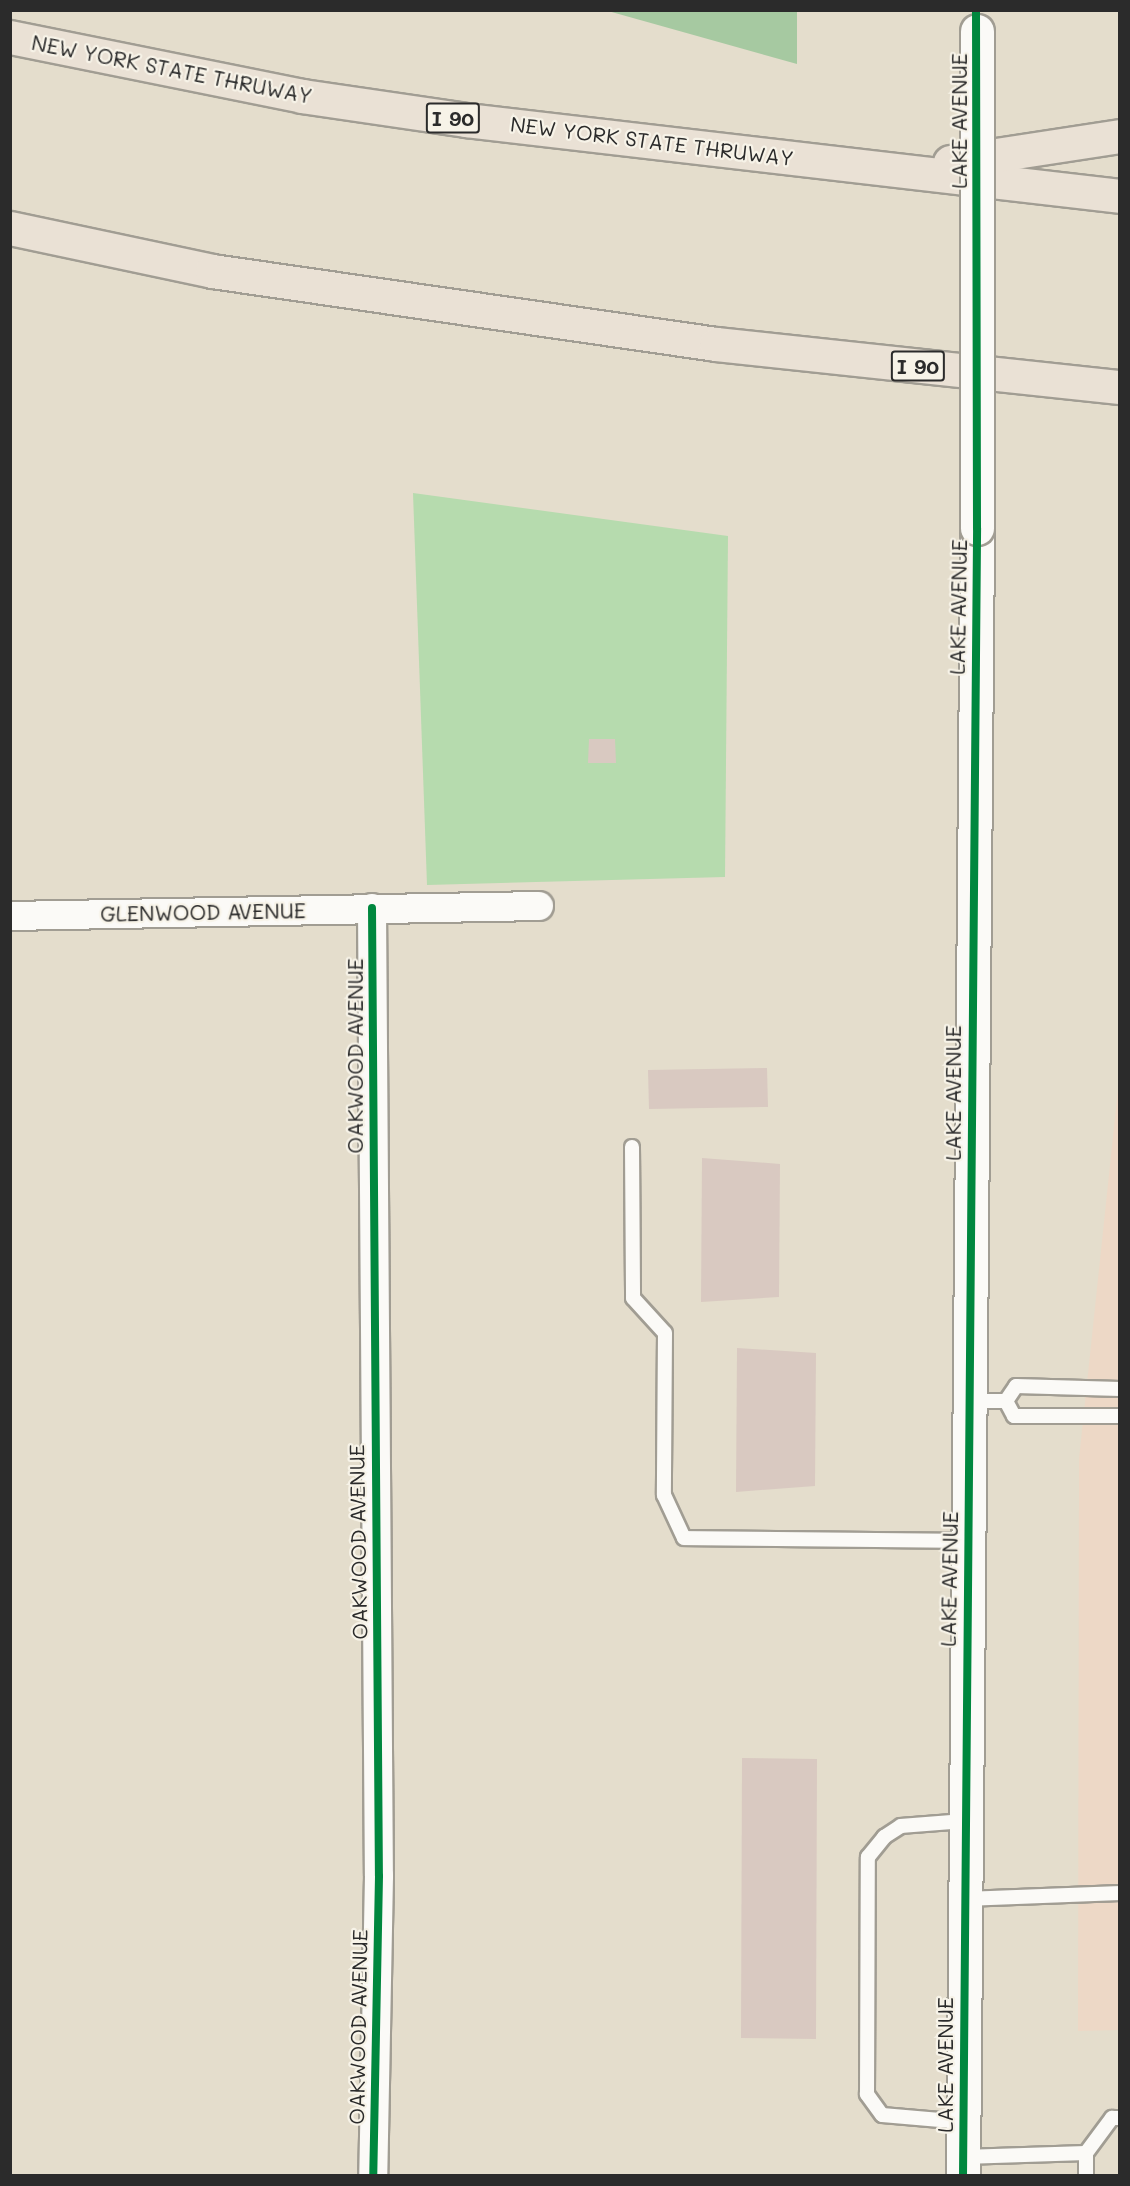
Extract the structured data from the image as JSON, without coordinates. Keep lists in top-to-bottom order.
{
  "streets": {
    "highway": ["NEW YORK STATE THRUWAY", "I 90"],
    "street": ["LAKE AVENUE", "GLENWOOD AVENUE", "OAKWOOD AVENUE"]
  },
  "crossings": [
    ["GLENWOOD AVENUE", "OAKWOOD AVENUE"]
  ]
}
